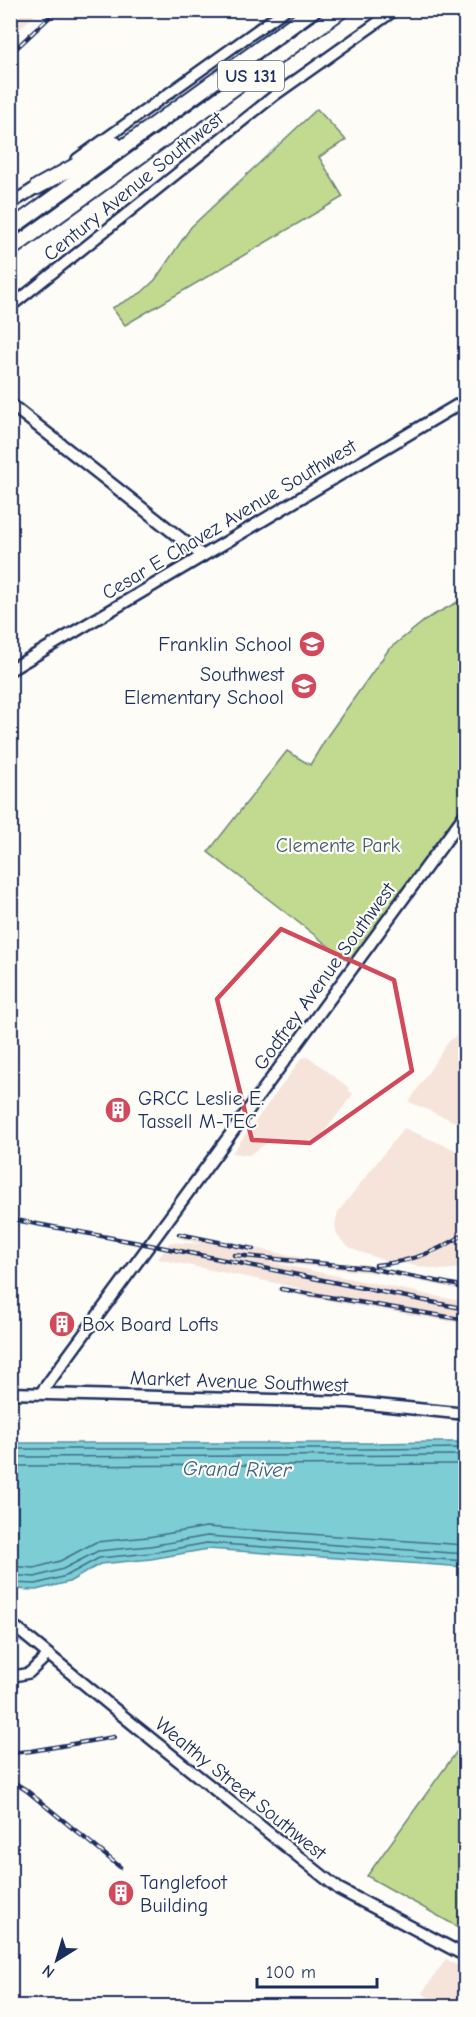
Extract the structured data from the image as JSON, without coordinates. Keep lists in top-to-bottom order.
{
  "streets": {
    "highway": ["US 131"],
    "main road": [
      "Cesar E Chavez Avenue Southwest",
      "Godfrey Avenue Southwest",
      "Market Avenue Southwest",
      "Wealthy Street Southwest"
    ],
    "street": ["Century Avenue Southwest"]
  },
  "crossings": [
    ["Godfrey Avenue Southwest", "Market Avenue Southwest"]
  ],
  "water": ["Grand River"],
  "parks": ["Clemente Park"],
  "places": {
    "school or university": ["Franklin School", "Southwest Elementary School"],
    "building": ["GRCC Leslie E. Tassell M-TEC", "Box Board Lofts", "Tanglefoot Building"]
  },
  "scale_bar": "100 m",
  "north": "bottom left"
}
